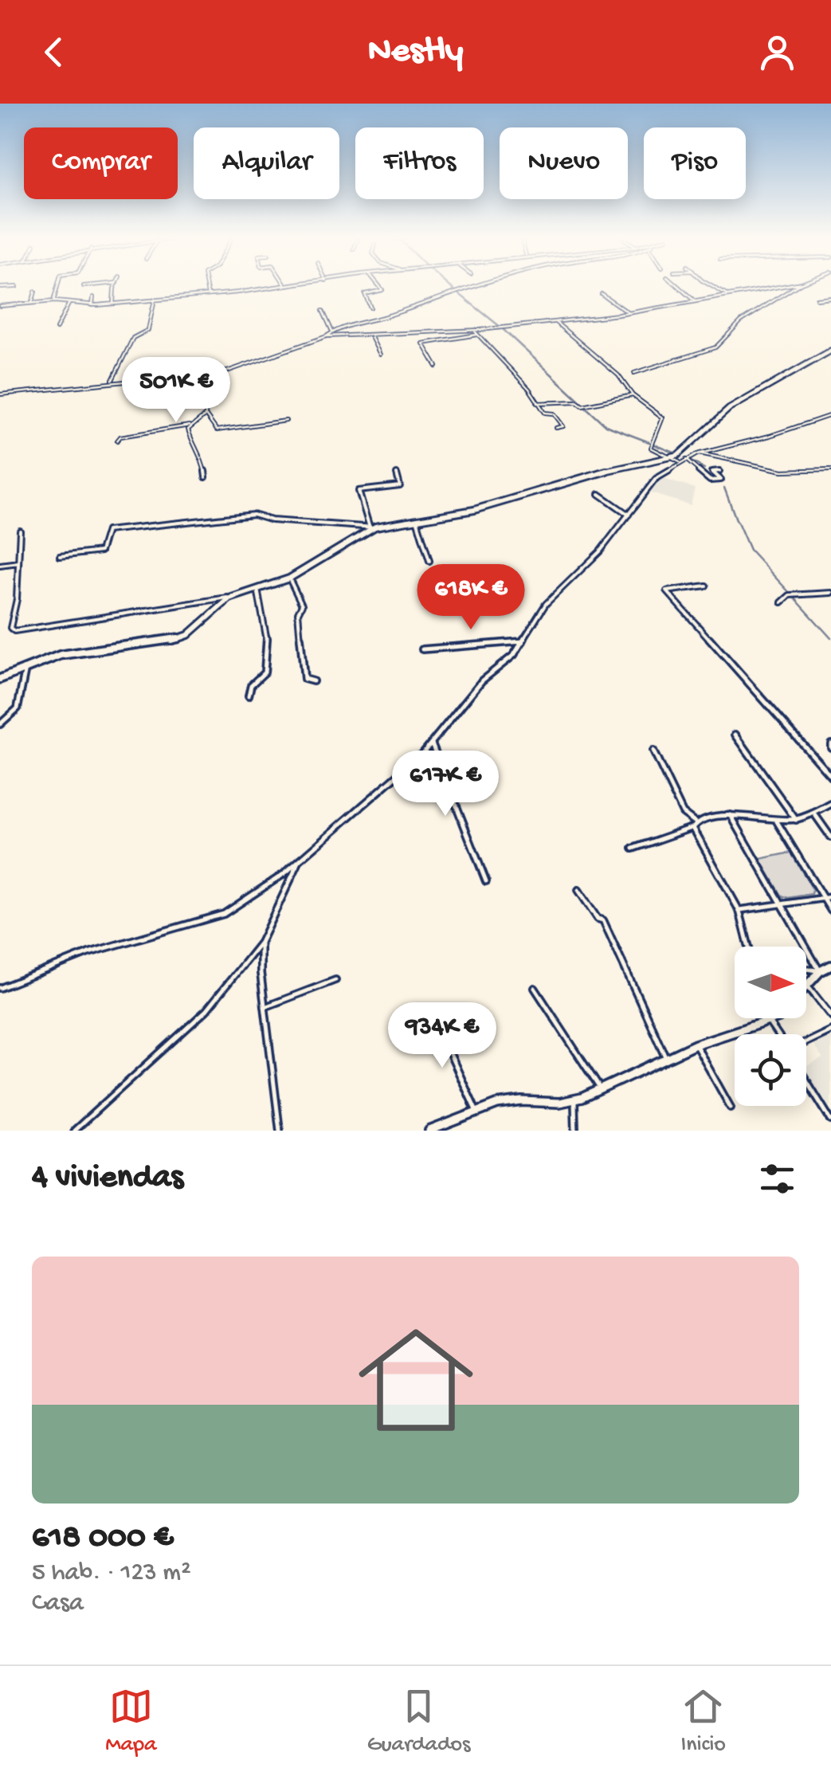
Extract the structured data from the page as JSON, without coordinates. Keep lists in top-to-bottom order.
{
  "north": "right",
  "page": {
    "header": "Nestly",
    "chip": [
      "Comprar",
      "Alquilar",
      "Filtros",
      "Nuevo",
      "Piso"
    ],
    "price": [
      "501K €",
      "618K €",
      "617K €",
      "934K €"
    ],
    "heading": "4 viviendas",
    "list": [
      {
        "name": "618 000 €",
        "note": "5 hab. · 123 m² · Casa"
      }
    ],
    "tabs": ["Mapa", "Guardados", "Inicio"]
  }
}
